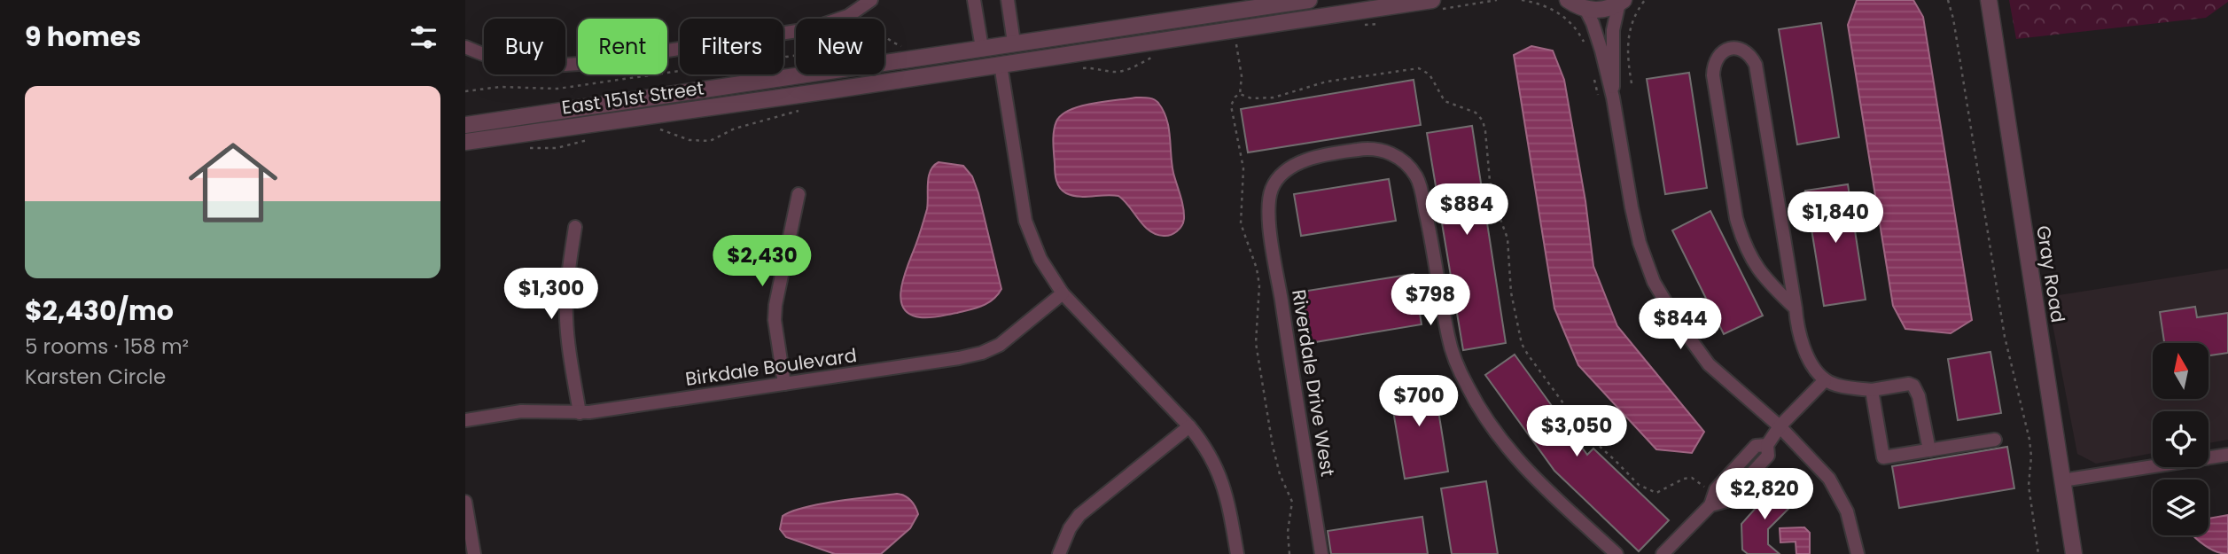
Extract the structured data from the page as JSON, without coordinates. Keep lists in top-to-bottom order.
{
  "streets": {
    "street": [
      "East 151st Street",
      "Gray Road",
      "Birkdale Boulevard",
      "Riverdale Drive West"
    ]
  },
  "north": "top",
  "page": {
    "heading": "9 homes",
    "chip": [
      "Buy",
      "Rent",
      "Filters",
      "New"
    ],
    "list": [
      {
        "name": "$2,430/mo",
        "note": "5 rooms · 158 m² · Karsten Circle"
      }
    ],
    "price": [
      "$884",
      "$1,840",
      "$2,430",
      "$1,300",
      "$798",
      "$844",
      "$700",
      "$3,050",
      "$2,820"
    ]
  }
}
